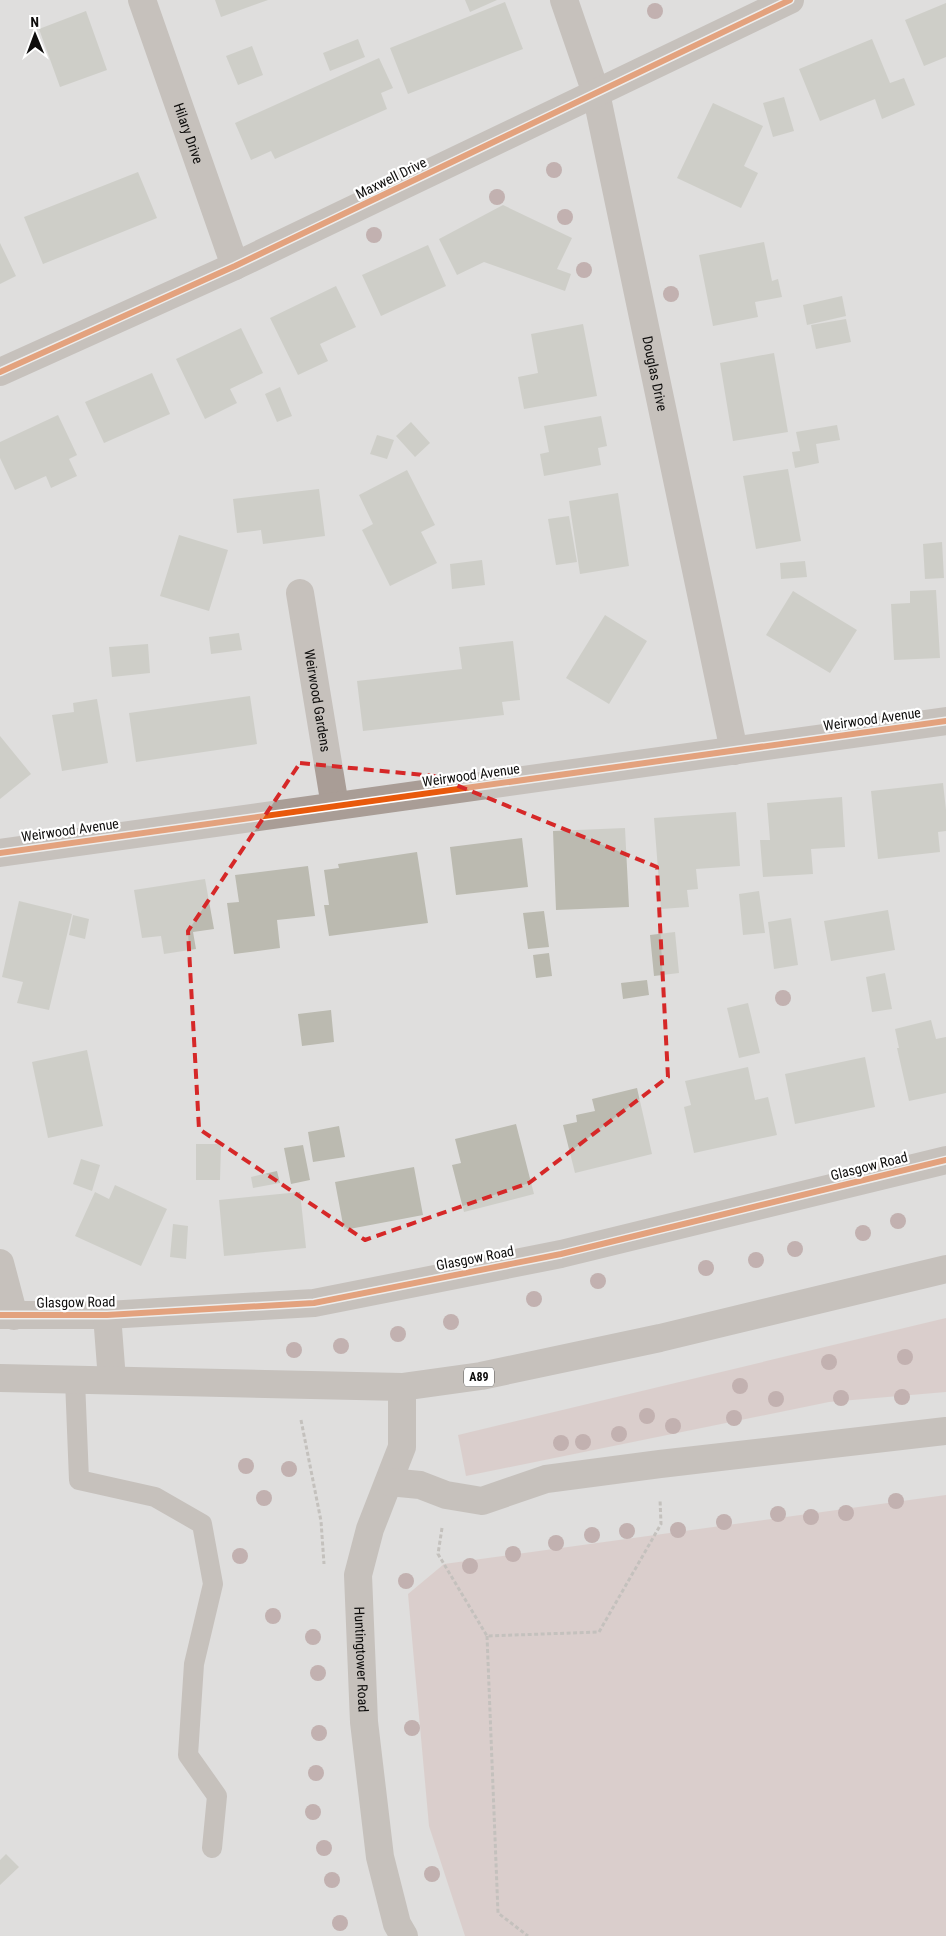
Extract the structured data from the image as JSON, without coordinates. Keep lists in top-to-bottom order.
{
  "streets": {
    "main road": ["A89"],
    "street": [
      "Hilary Drive",
      "Maxwell Drive",
      "Douglas Drive",
      "Weirwood Gardens",
      "Weirwood Avenue",
      "Glasgow Road",
      "Huntingtower Road"
    ]
  },
  "crossings": [
    ["Hilary Drive", "Maxwell Drive"],
    ["Maxwell Drive", "Douglas Drive"],
    ["Douglas Drive", "Weirwood Avenue"],
    ["Weirwood Gardens", "Weirwood Avenue"],
    ["A89", "Huntingtower Road"]
  ],
  "north": "top"
}
